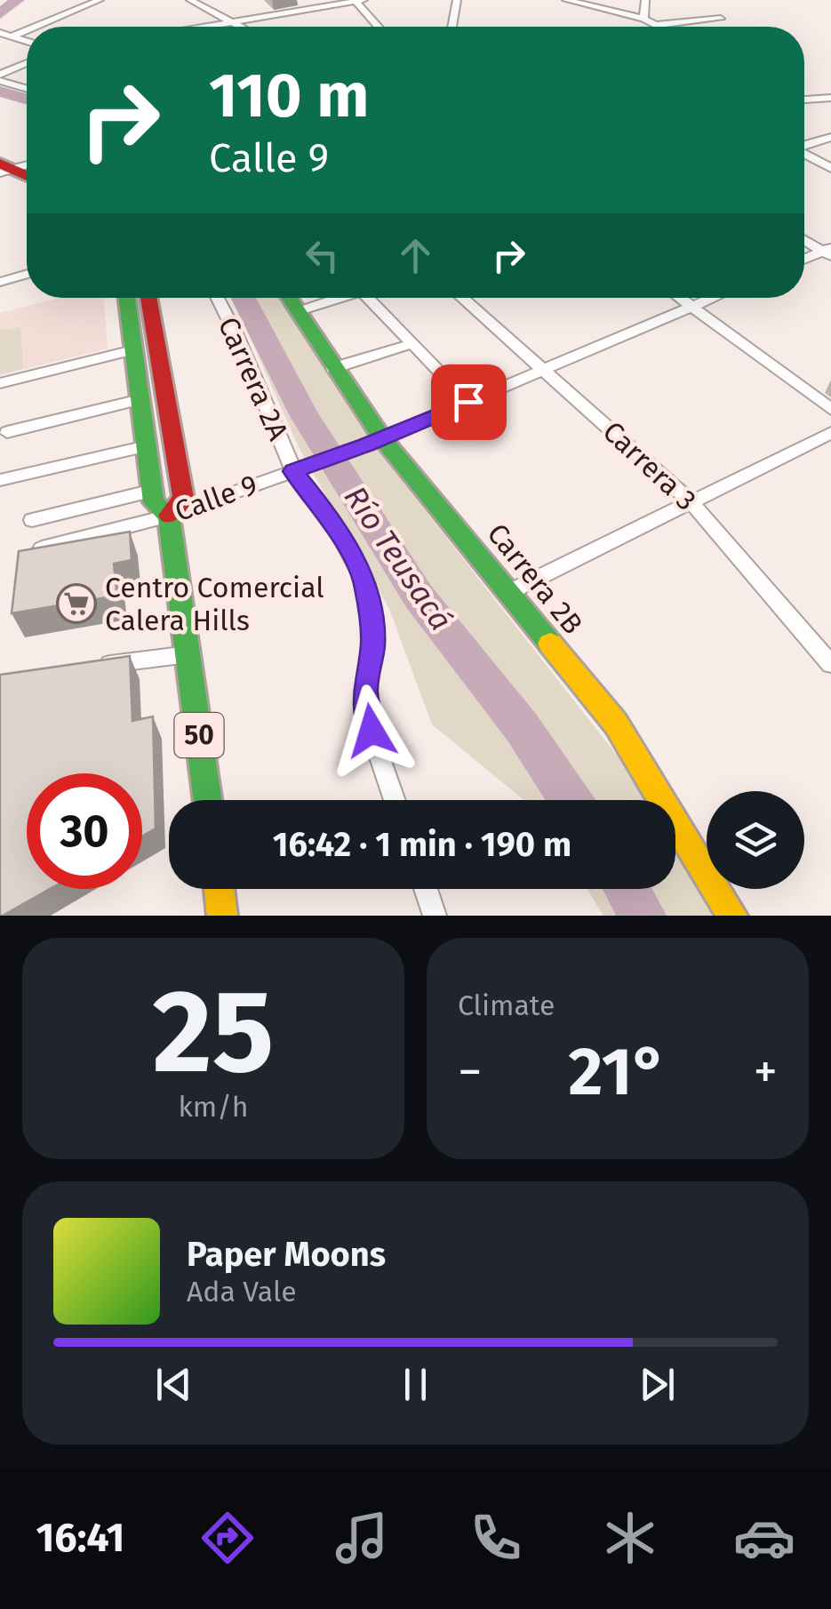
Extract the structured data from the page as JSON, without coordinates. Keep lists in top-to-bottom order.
{
  "streets": {
    "main road": ["Carrera 2B", "50"],
    "street": ["Carrera 2A", "Carrera 3", "Calle 9"]
  },
  "crossings": [
    ["Carrera 2A", "Calle 9"],
    ["Carrera 3", "Calle 9"],
    ["Calle 9", "Carrera 2B"],
    ["Calle 9", "50"]
  ],
  "water": ["Río Teusacá"],
  "places": {
    "supermarket": ["Centro Comercial Calera Hills"]
  },
  "page": {
    "turn": ["110 m", "Calle 9"],
    "limit": "30",
    "trip": "16:42 · 1 min · 190 m",
    "tile": [
      ["25", "km/h"],
      "Climate"
    ],
    "heat": ["−", "21°", "+"],
    "song": ["Paper Moons", "Ada Vale"],
    "tabs": "16:41"
  }
}
